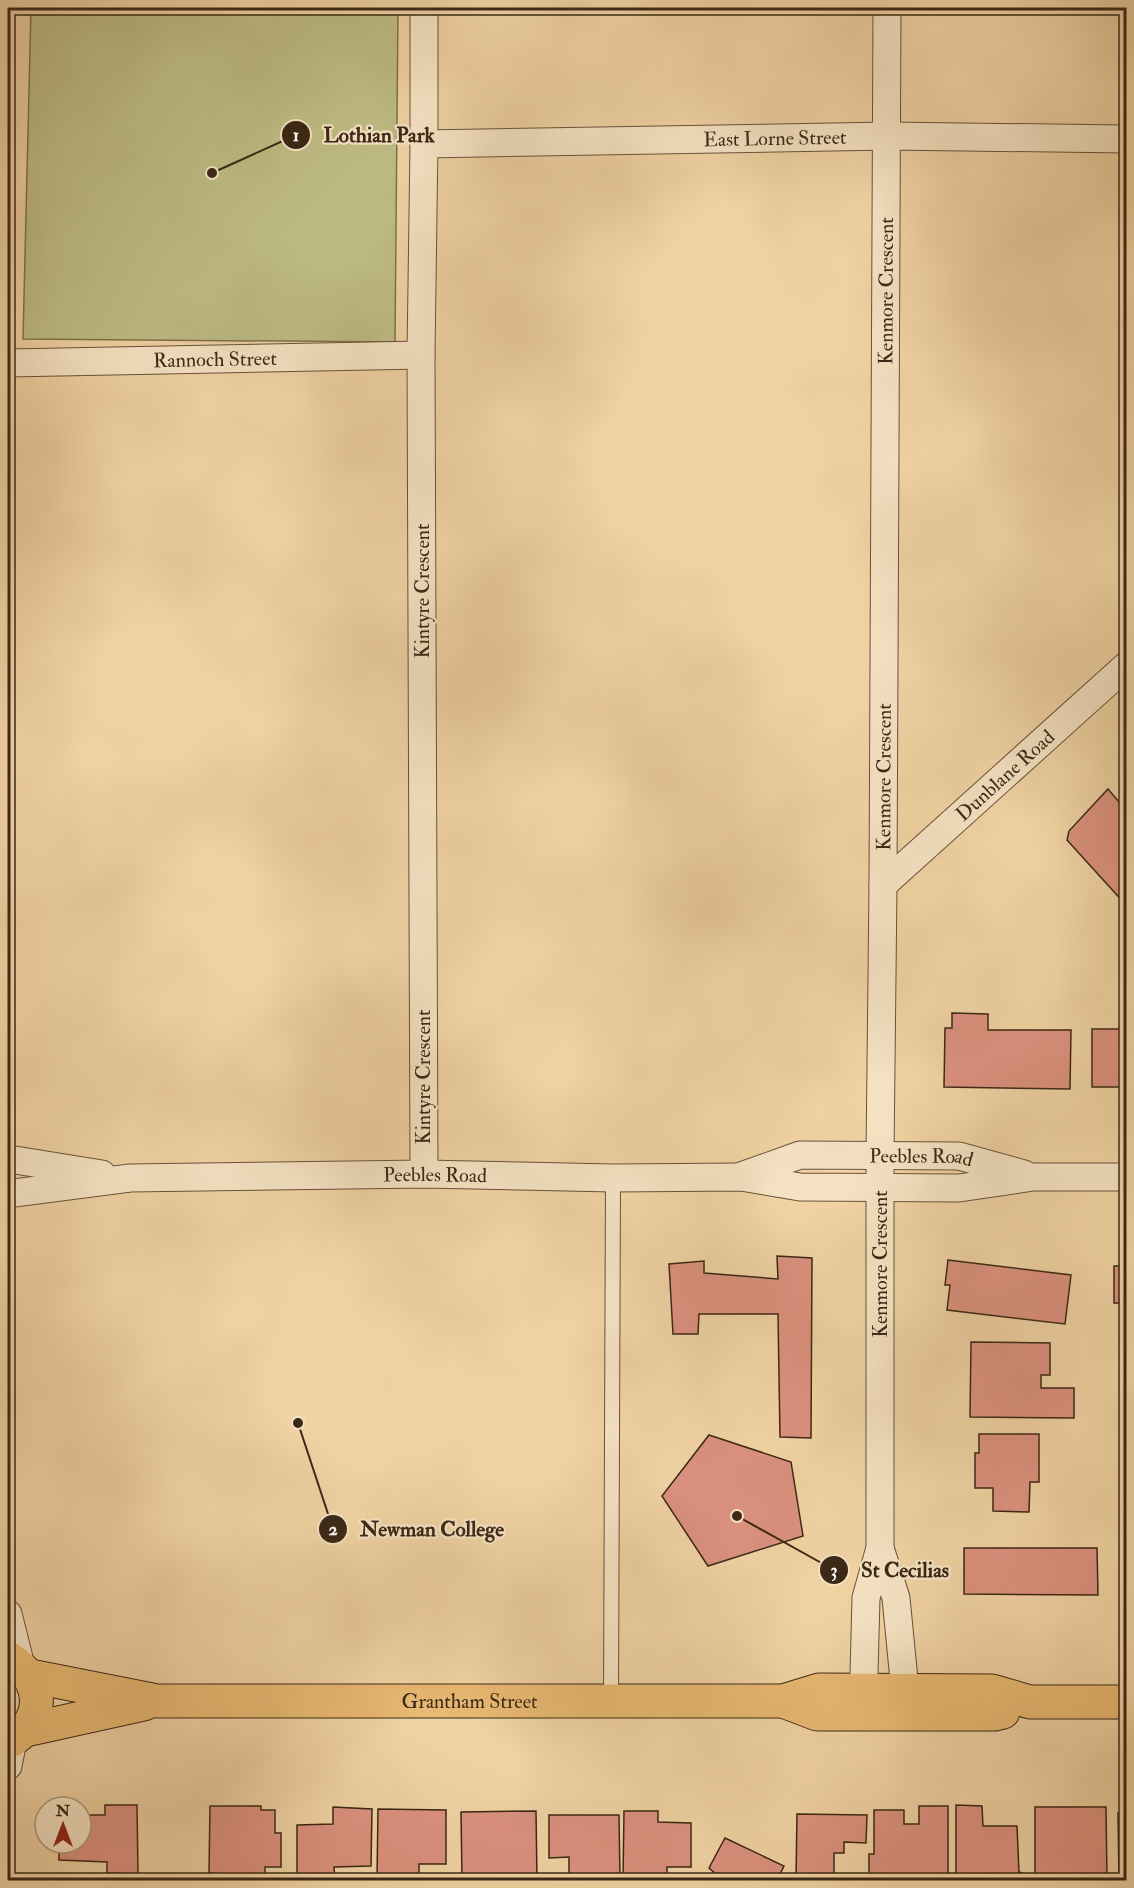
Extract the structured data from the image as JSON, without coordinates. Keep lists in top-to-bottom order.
{
  "streets": {
    "main road": ["Grantham Street"],
    "street": [
      "East Lorne Street",
      "Kenmore Crescent",
      "Rannoch Street",
      "Kintyre Crescent",
      "Dunblane Road",
      "Peebles Road"
    ]
  },
  "crossings": [
    ["East Lorne Street", "Kenmore Crescent"],
    ["East Lorne Street", "Kintyre Crescent"],
    ["Kenmore Crescent", "Dunblane Road"],
    ["Kenmore Crescent", "Peebles Road"],
    ["Kenmore Crescent", "Grantham Street"],
    ["Rannoch Street", "Kintyre Crescent"],
    ["Kintyre Crescent", "Peebles Road"]
  ],
  "places": ["Lothian Park", "Newman College", "St Cecilias"],
  "north": "top"
}
